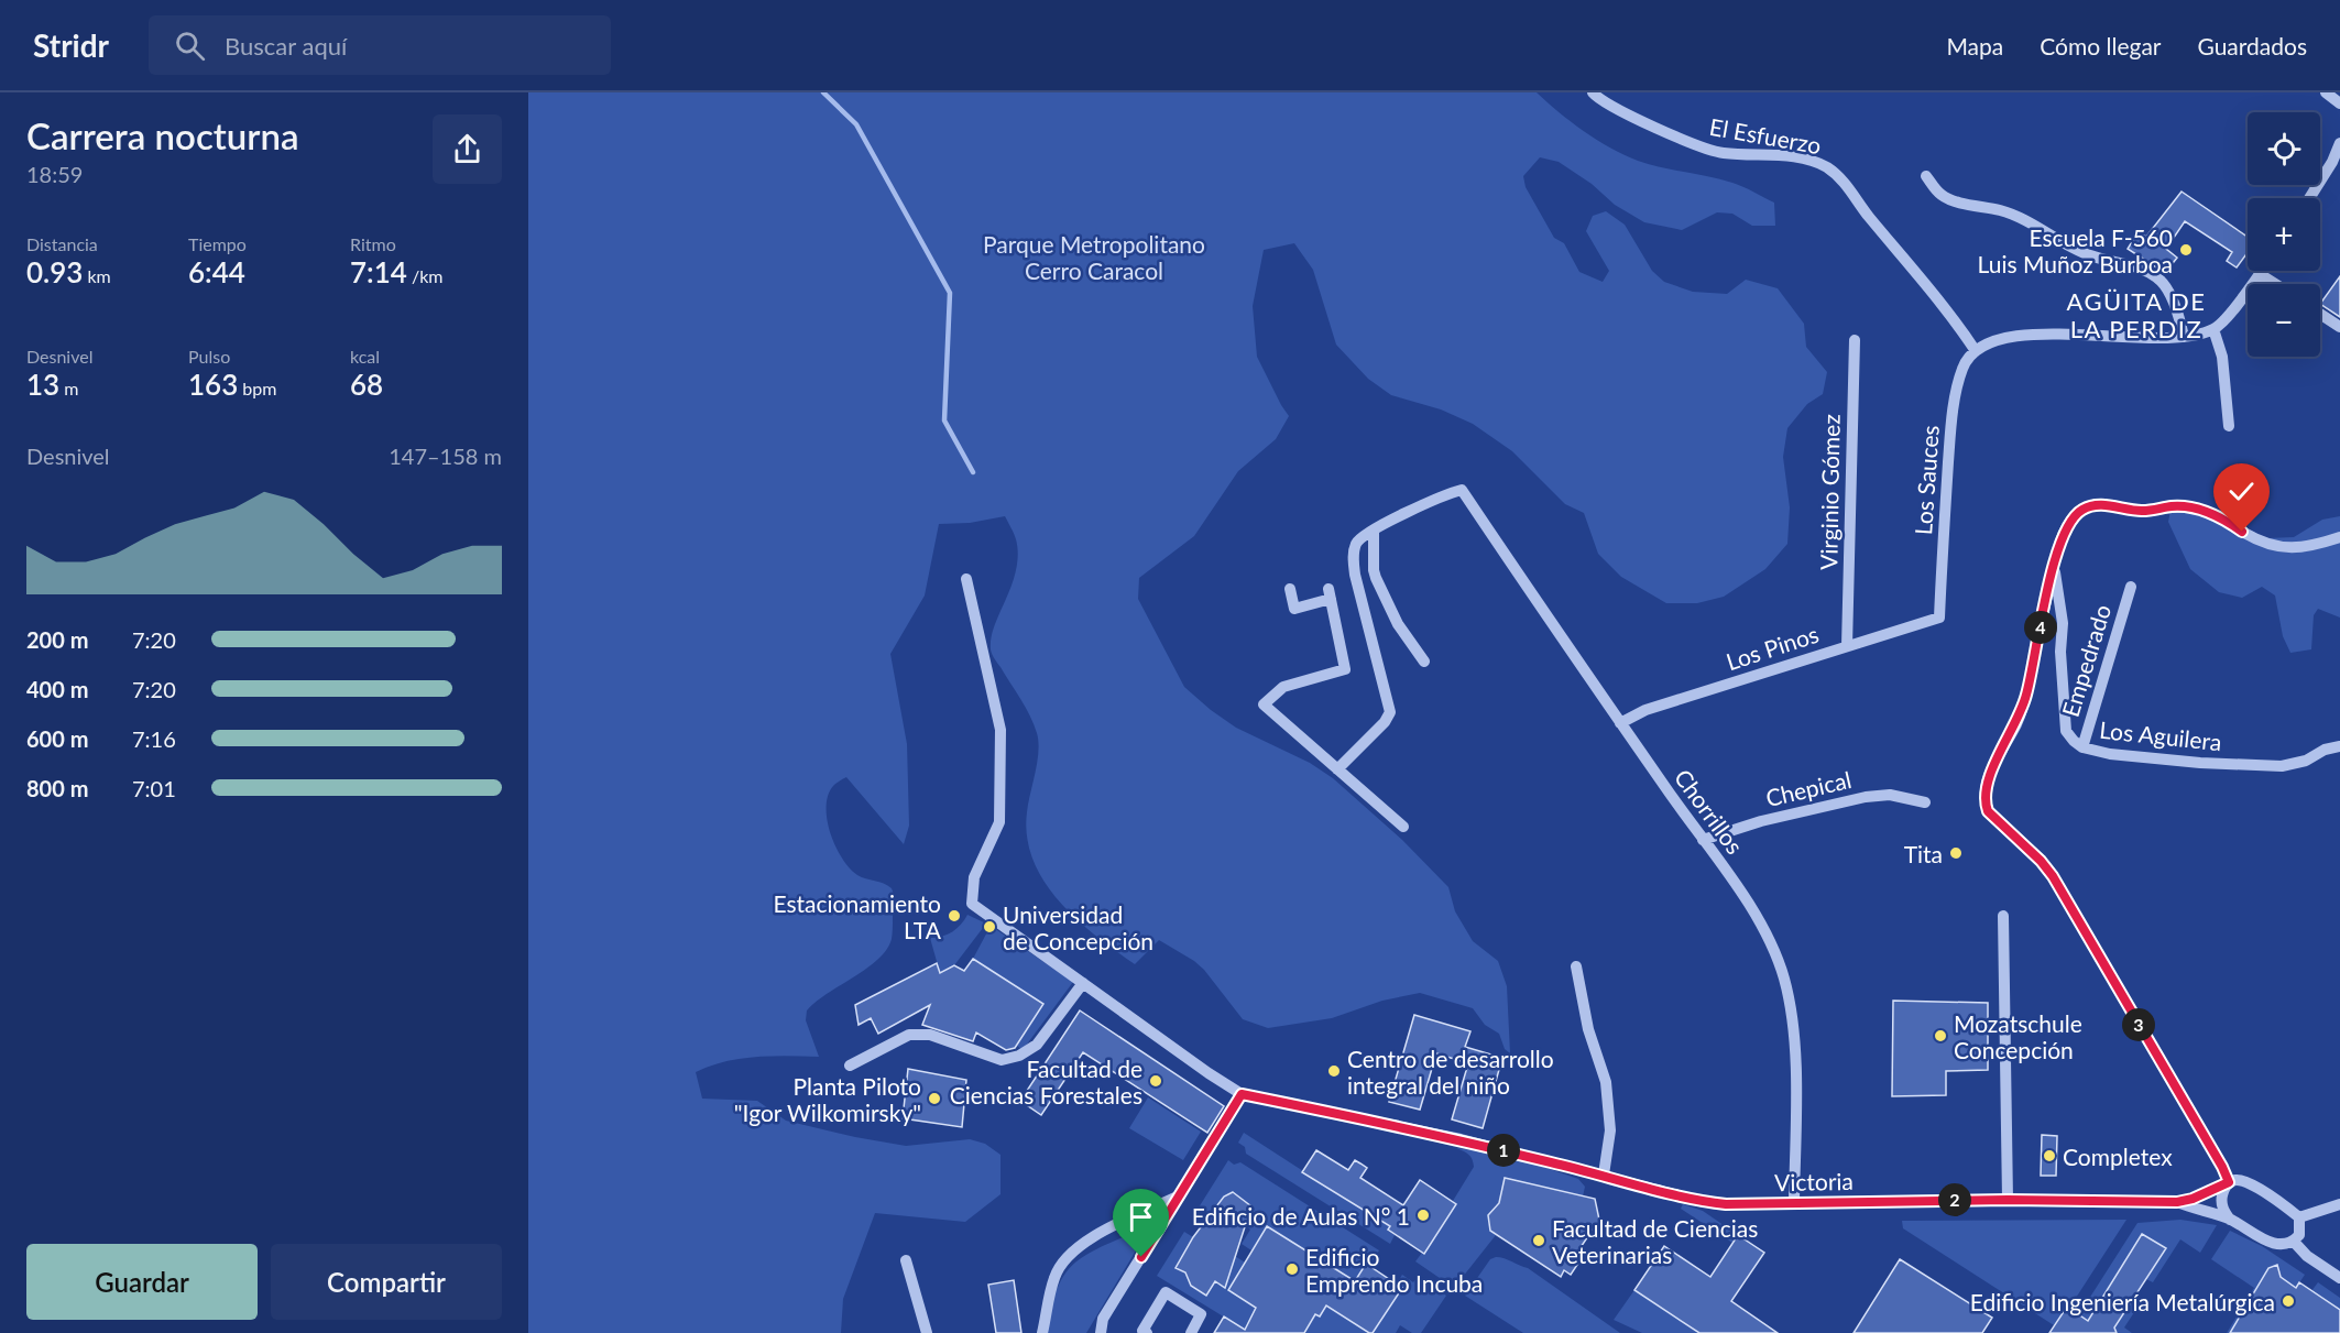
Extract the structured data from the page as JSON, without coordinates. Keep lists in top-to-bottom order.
{
  "streets": {
    "street": [
      "El Esfuerzo",
      "Los Sauces",
      "Virginio Gómez",
      "Los Pinos",
      "Empedrado",
      "Los Aguilera",
      "Chepical",
      "Chorrillos",
      "Victoria"
    ]
  },
  "crossings": [
    ["El Esfuerzo", "Los Sauces"],
    ["Los Sauces", "Los Pinos"],
    ["Virginio Gómez", "Los Pinos"],
    ["Los Pinos", "Chorrillos"],
    ["Empedrado", "Los Aguilera"],
    ["Chepical", "Chorrillos"],
    ["Chorrillos", "Victoria"]
  ],
  "districts": ["AGÜITA DE LA PERDIZ"],
  "parks": ["Parque Metropolitano Cerro Caracol"],
  "places": [
    "Escuela F-560 Luis Muñoz Burboa",
    "Tita",
    "Estacionamiento LTA",
    "Universidad de Concepción",
    "Mozatschule Concepción",
    "Centro de desarrollo integral del niño",
    "Facultad de Ciencias Forestales",
    "Planta Piloto \"Igor Wilkomirsky\"",
    "Completex",
    "Edificio de Aulas N° 1",
    "Facultad de Ciencias Veterinarias",
    "Edificio Emprendo Incuba",
    "Edificio Ingeniería Metalúrgica"
  ],
  "page": {
    "header": "Stridr",
    "search": "Buscar aquí",
    "nav": ["Mapa", "Cómo llegar", "Guardados"],
    "heading": ["Carrera nocturna", "18:59"],
    "map_buttons": ["+", "−"],
    "stats": [
      ["Distancia", "0.93 km"],
      ["Tiempo", "6:44"],
      ["Ritmo", "7:14 /km"],
      ["Desnivel", "13 m"],
      ["Pulso", "163 bpm"],
      ["kcal", "68"]
    ],
    "chart": ["Desnivel", "147–158 m"],
    "pins": [
      "4",
      "3",
      "1",
      "2"
    ],
    "list": [
      {
        "name": "200 m",
        "note": "7:20"
      },
      {
        "name": "400 m",
        "note": "7:20"
      },
      {
        "name": "600 m",
        "note": "7:16"
      },
      {
        "name": "800 m",
        "note": "7:01"
      }
    ],
    "buttons": ["Guardar", "Compartir"]
  }
}
